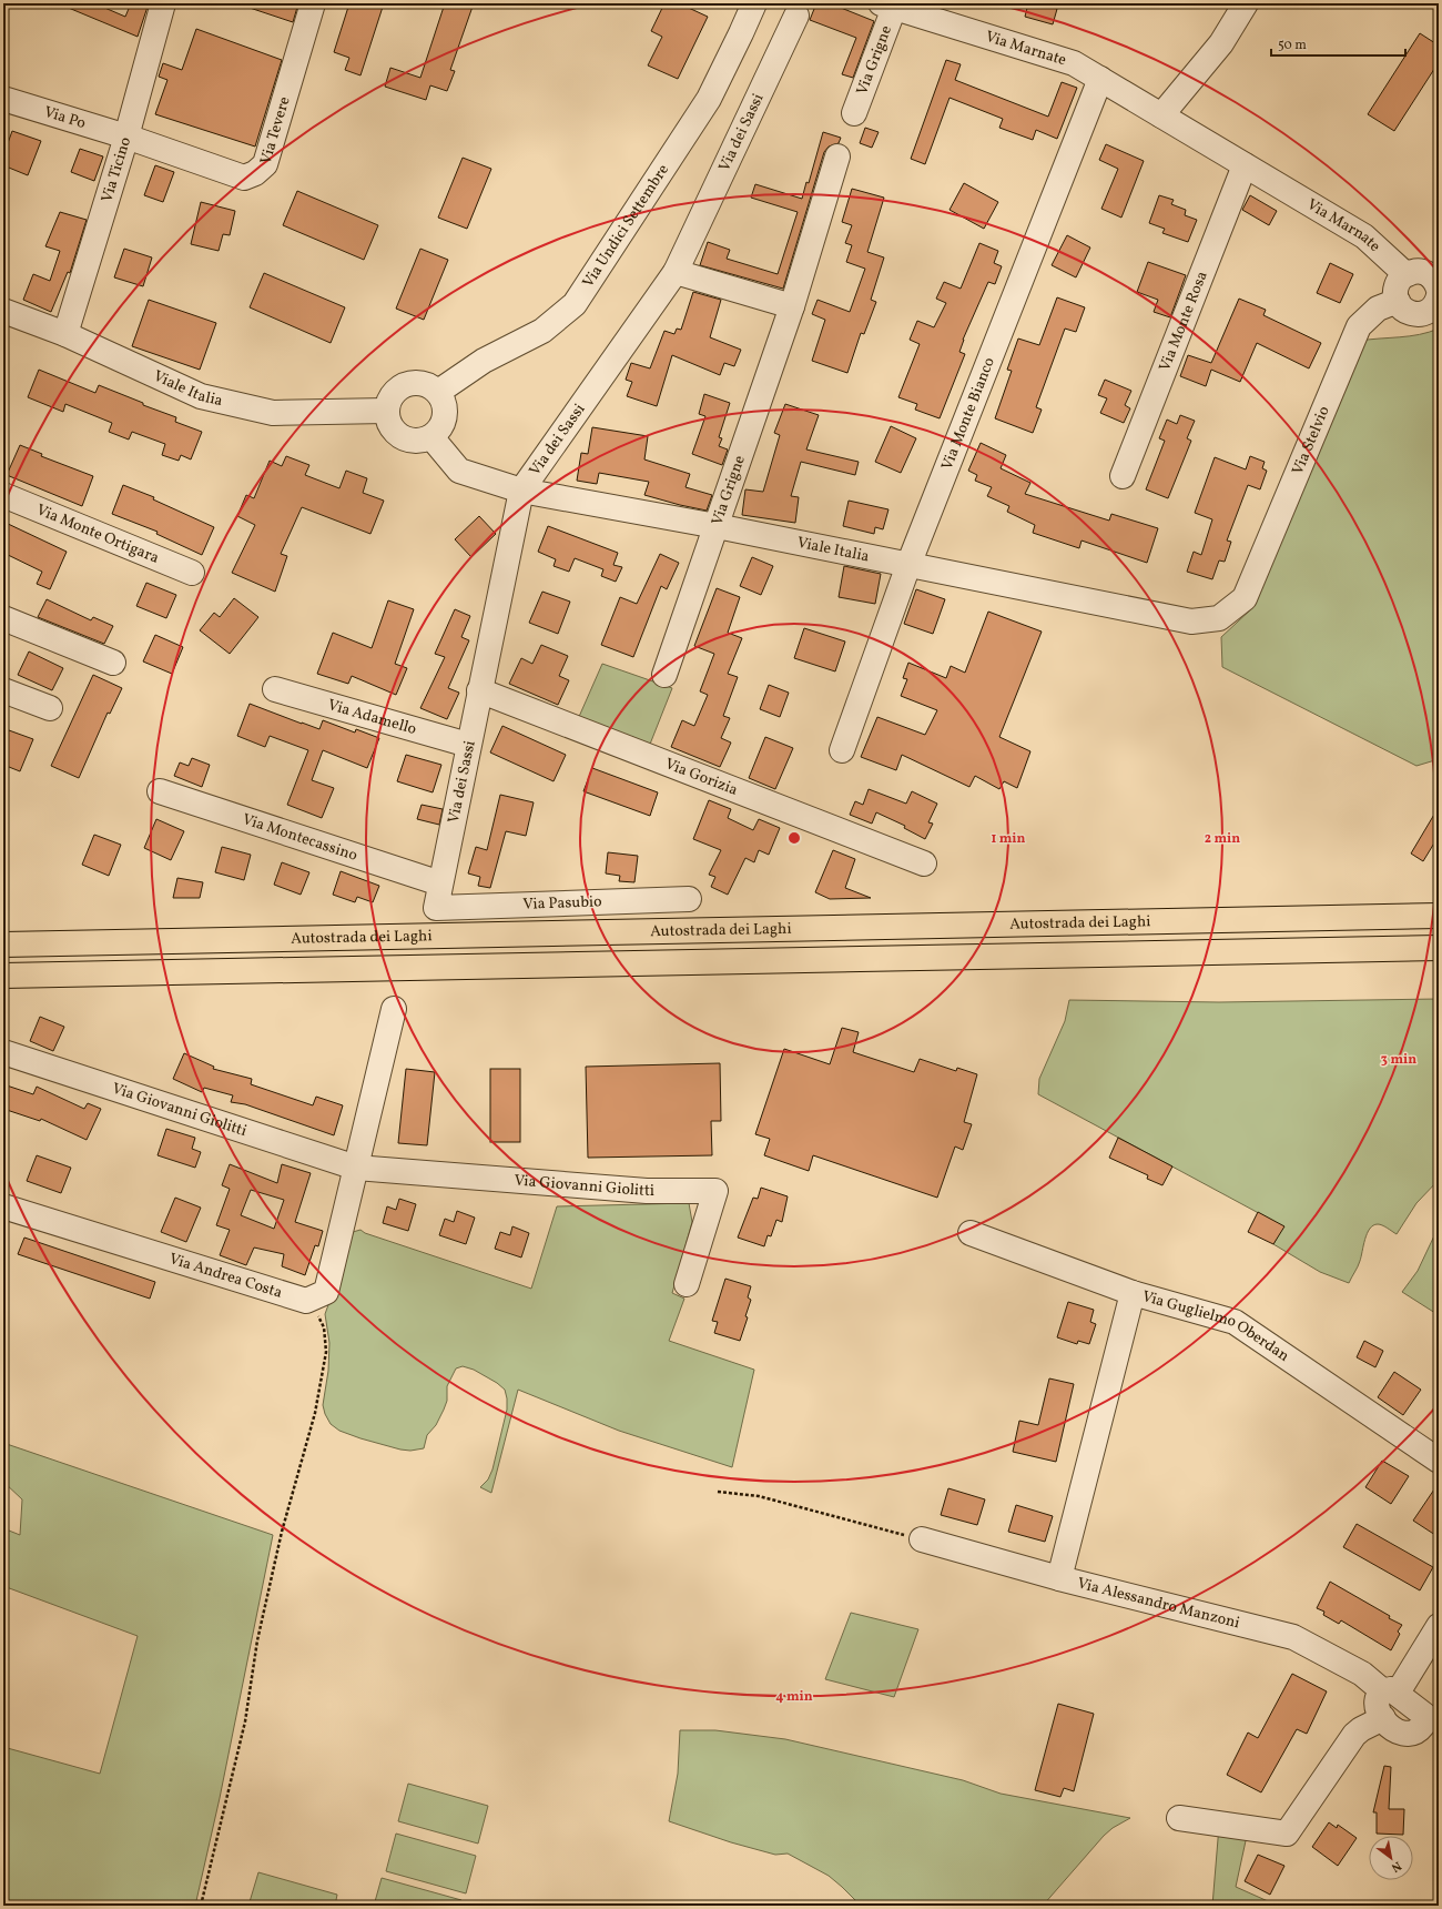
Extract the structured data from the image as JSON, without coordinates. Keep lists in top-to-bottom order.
{
  "streets": {
    "highway": ["Autostrada dei Laghi"],
    "street": [
      "Via Marnate",
      "Via Grigne",
      "Via Po",
      "Via Tevere",
      "Via dei Sassi",
      "Via Ticino",
      "Via Undici Settembre",
      "Via Monte Rosa",
      "Viale Italia",
      "Via Monte Bianco",
      "Via Stelvio",
      "Via Monte Ortigara",
      "Via Adamello",
      "Via Gorizia",
      "Via Montecassino",
      "Via Pasubio",
      "Via Giovanni Giolitti",
      "Via Andrea Costa",
      "Via Guglielmo Oberdan",
      "Via Alessandro Manzoni"
    ]
  },
  "crossings": [
    ["Via Marnate", "Via Grigne"],
    ["Via Marnate", "Via Monte Rosa"],
    ["Via Marnate", "Via Monte Bianco"],
    ["Via Marnate", "Via Stelvio"],
    ["Via Grigne", "Viale Italia"],
    ["Via Po", "Via Tevere"],
    ["Via Po", "Via Ticino"],
    ["Via Tevere", "Via Ticino"],
    ["Via dei Sassi", "Viale Italia"],
    ["Via dei Sassi", "Via Adamello"],
    ["Via dei Sassi", "Via Gorizia"],
    ["Via dei Sassi", "Via Montecassino"],
    ["Via dei Sassi", "Via Pasubio"],
    ["Via Ticino", "Viale Italia"],
    ["Via Undici Settembre", "Viale Italia"],
    ["Viale Italia", "Via Monte Bianco"],
    ["Viale Italia", "Via Stelvio"]
  ],
  "scale_bar": "50 m",
  "north": "bottom right",
  "rings": [
    "1 min",
    "2 min",
    "3 min",
    "4 min"
  ]
}
